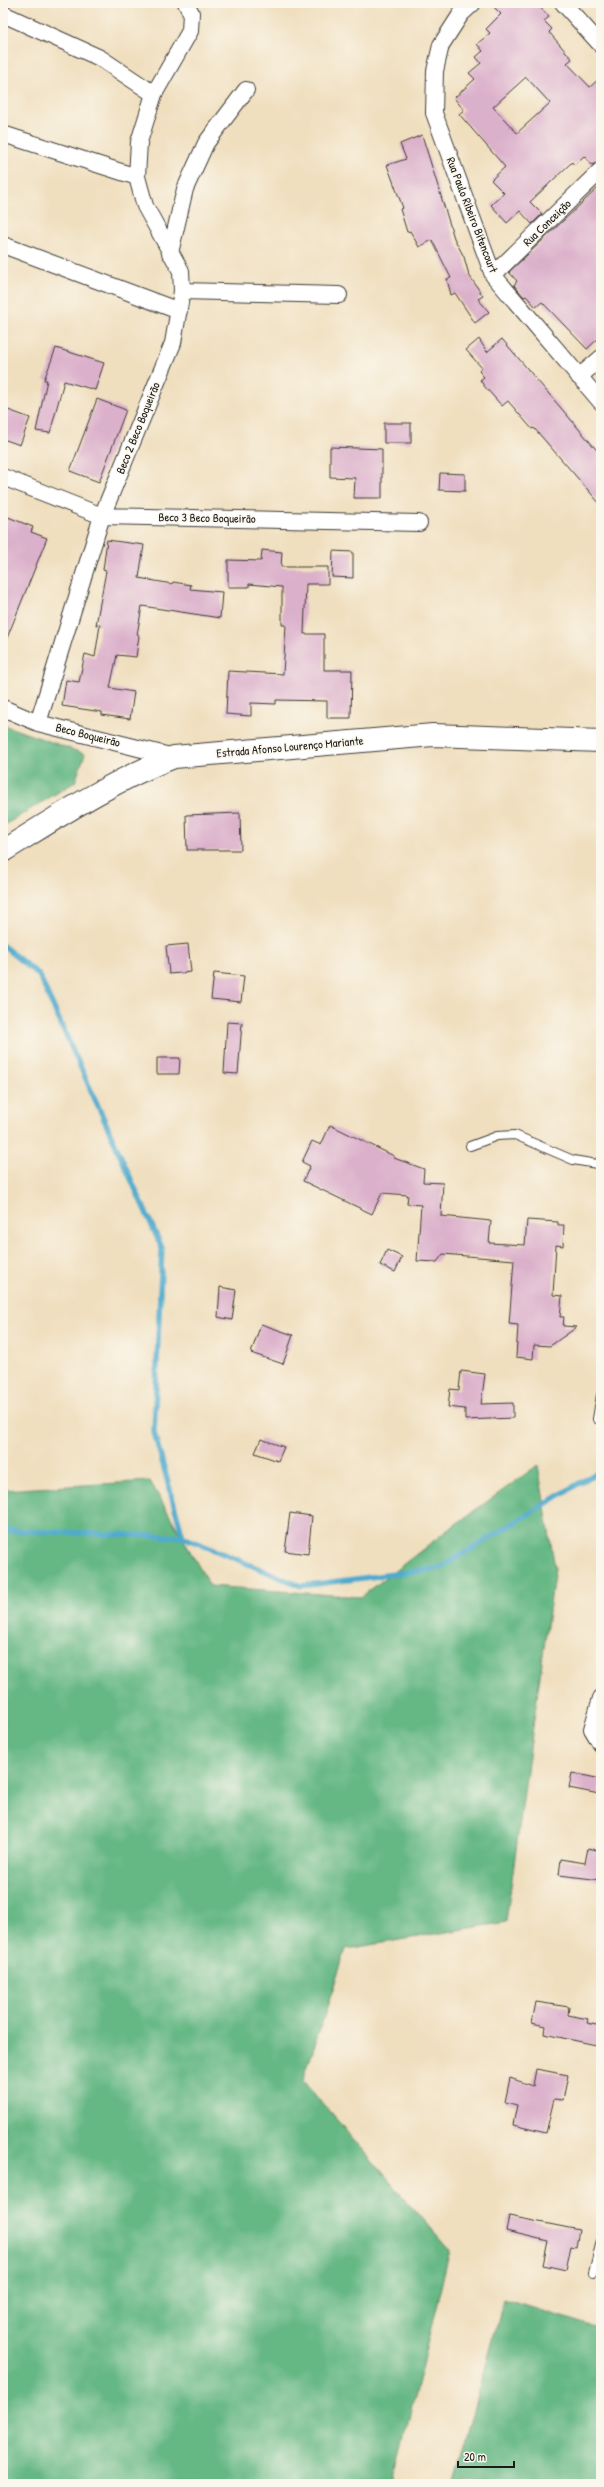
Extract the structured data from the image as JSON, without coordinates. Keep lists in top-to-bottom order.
{
  "streets": {
    "main road": ["Estrada Afonso Lourenço Mariante"],
    "street": [
      "Rua Paulo Ribeiro Bitencourt",
      "Rua Conceição",
      "Beco 2 Beco Boqueirão",
      "Beco 3 Beco Boqueirão",
      "Beco Boqueirão"
    ]
  },
  "crossings": [
    ["Rua Paulo Ribeiro Bitencourt", "Rua Conceição"],
    ["Beco 2 Beco Boqueirão", "Beco 3 Beco Boqueirão"],
    ["Beco 2 Beco Boqueirão", "Beco Boqueirão"],
    ["Beco Boqueirão", "Estrada Afonso Lourenço Mariante"]
  ],
  "scale_bar": "20 m"
}
